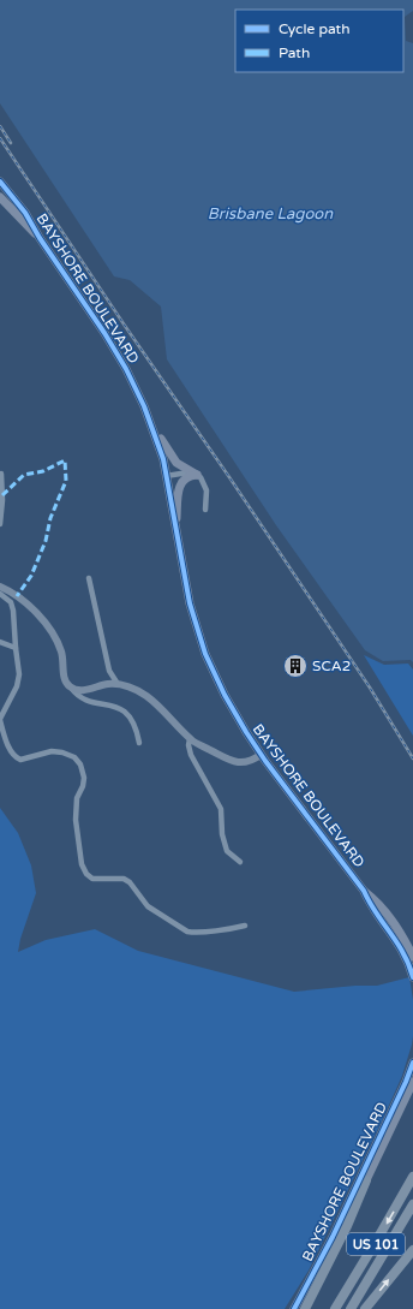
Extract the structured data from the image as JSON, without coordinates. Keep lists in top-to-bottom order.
{
  "streets": {
    "highway": ["US 101"],
    "main road": ["BAYSHORE BOULEVARD"]
  },
  "water": ["Brisbane Lagoon"],
  "places": {
    "building": ["SCA2"]
  },
  "legend": ["Cycle path", "Path"]
}
